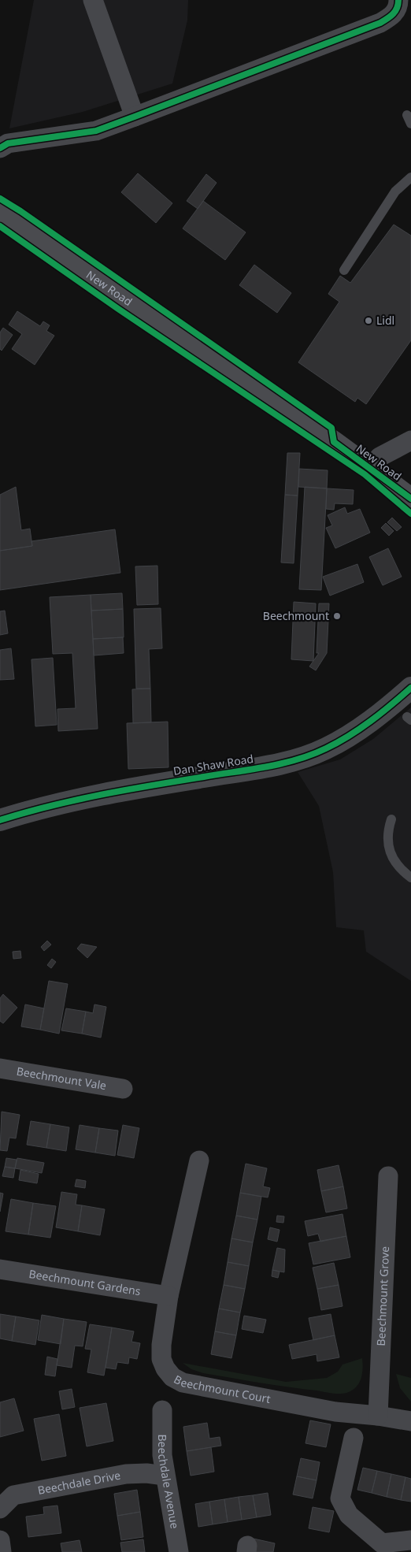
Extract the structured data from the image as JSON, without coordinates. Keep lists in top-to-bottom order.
{
  "streets": {
    "main road": ["New Road"],
    "street": [
      "Dan Shaw Road",
      "Beechmount Vale",
      "Beechmount Gardens",
      "Beechmount Grove",
      "Beechmount Court",
      "Beechdale Avenue",
      "Beechdale Drive"
    ]
  },
  "crossings": [
    ["Beechmount Gardens", "Beechmount Court"],
    ["Beechmount Grove", "Beechmount Court"],
    ["Beechdale Avenue", "Beechdale Drive"]
  ],
  "places": ["Lidl", "Beechmount"]
}
